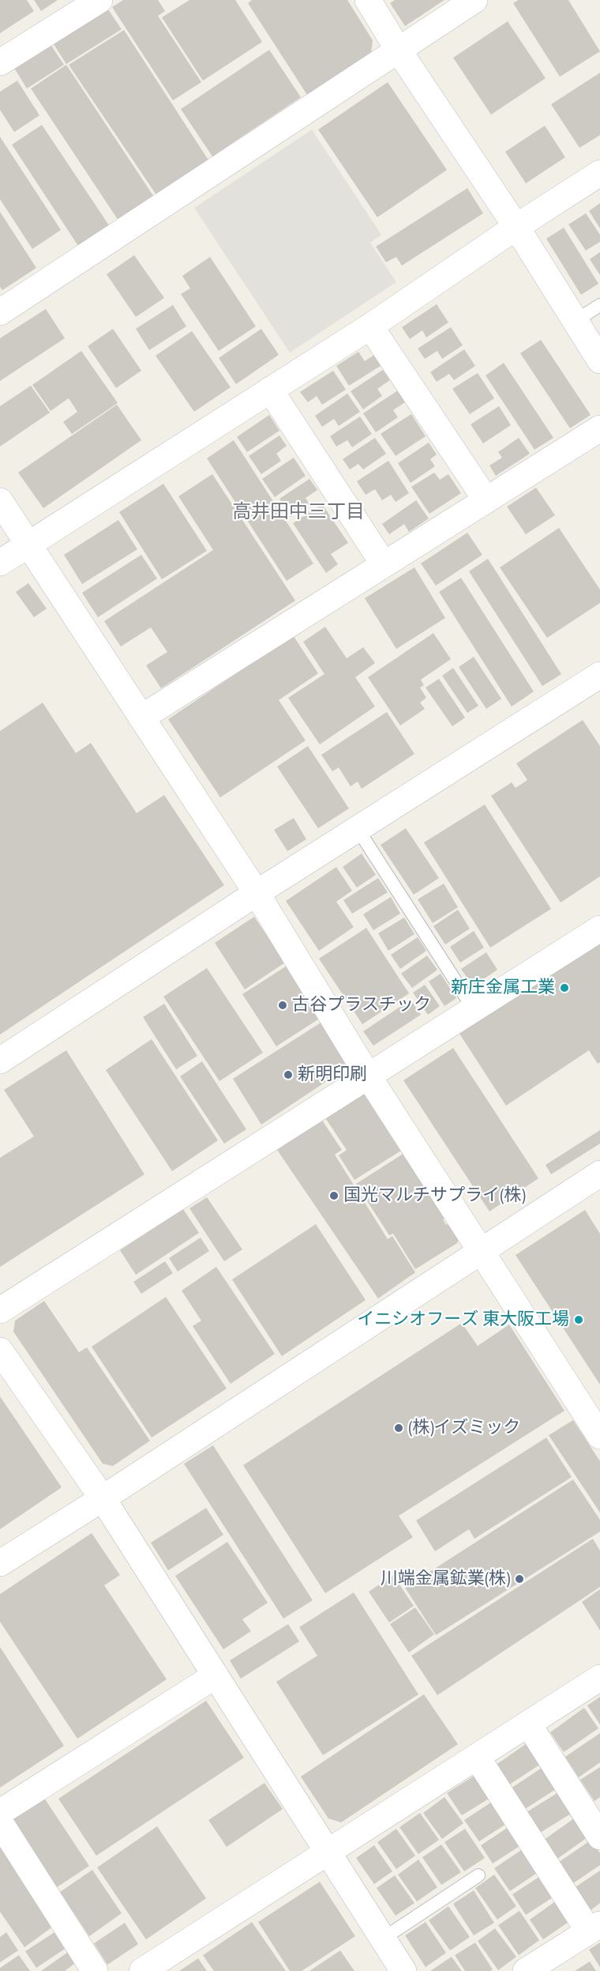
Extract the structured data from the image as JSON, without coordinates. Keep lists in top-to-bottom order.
{
  "districts": ["高井田中三丁目"],
  "places": [
    "新庄金属工業",
    "古谷プラスチック",
    "新明印刷",
    "国光マルチサプライ(株)",
    "イニシオフーズ 東大阪工場",
    "(株)イズミック",
    "川端金属鉱業(株)"
  ]
}
